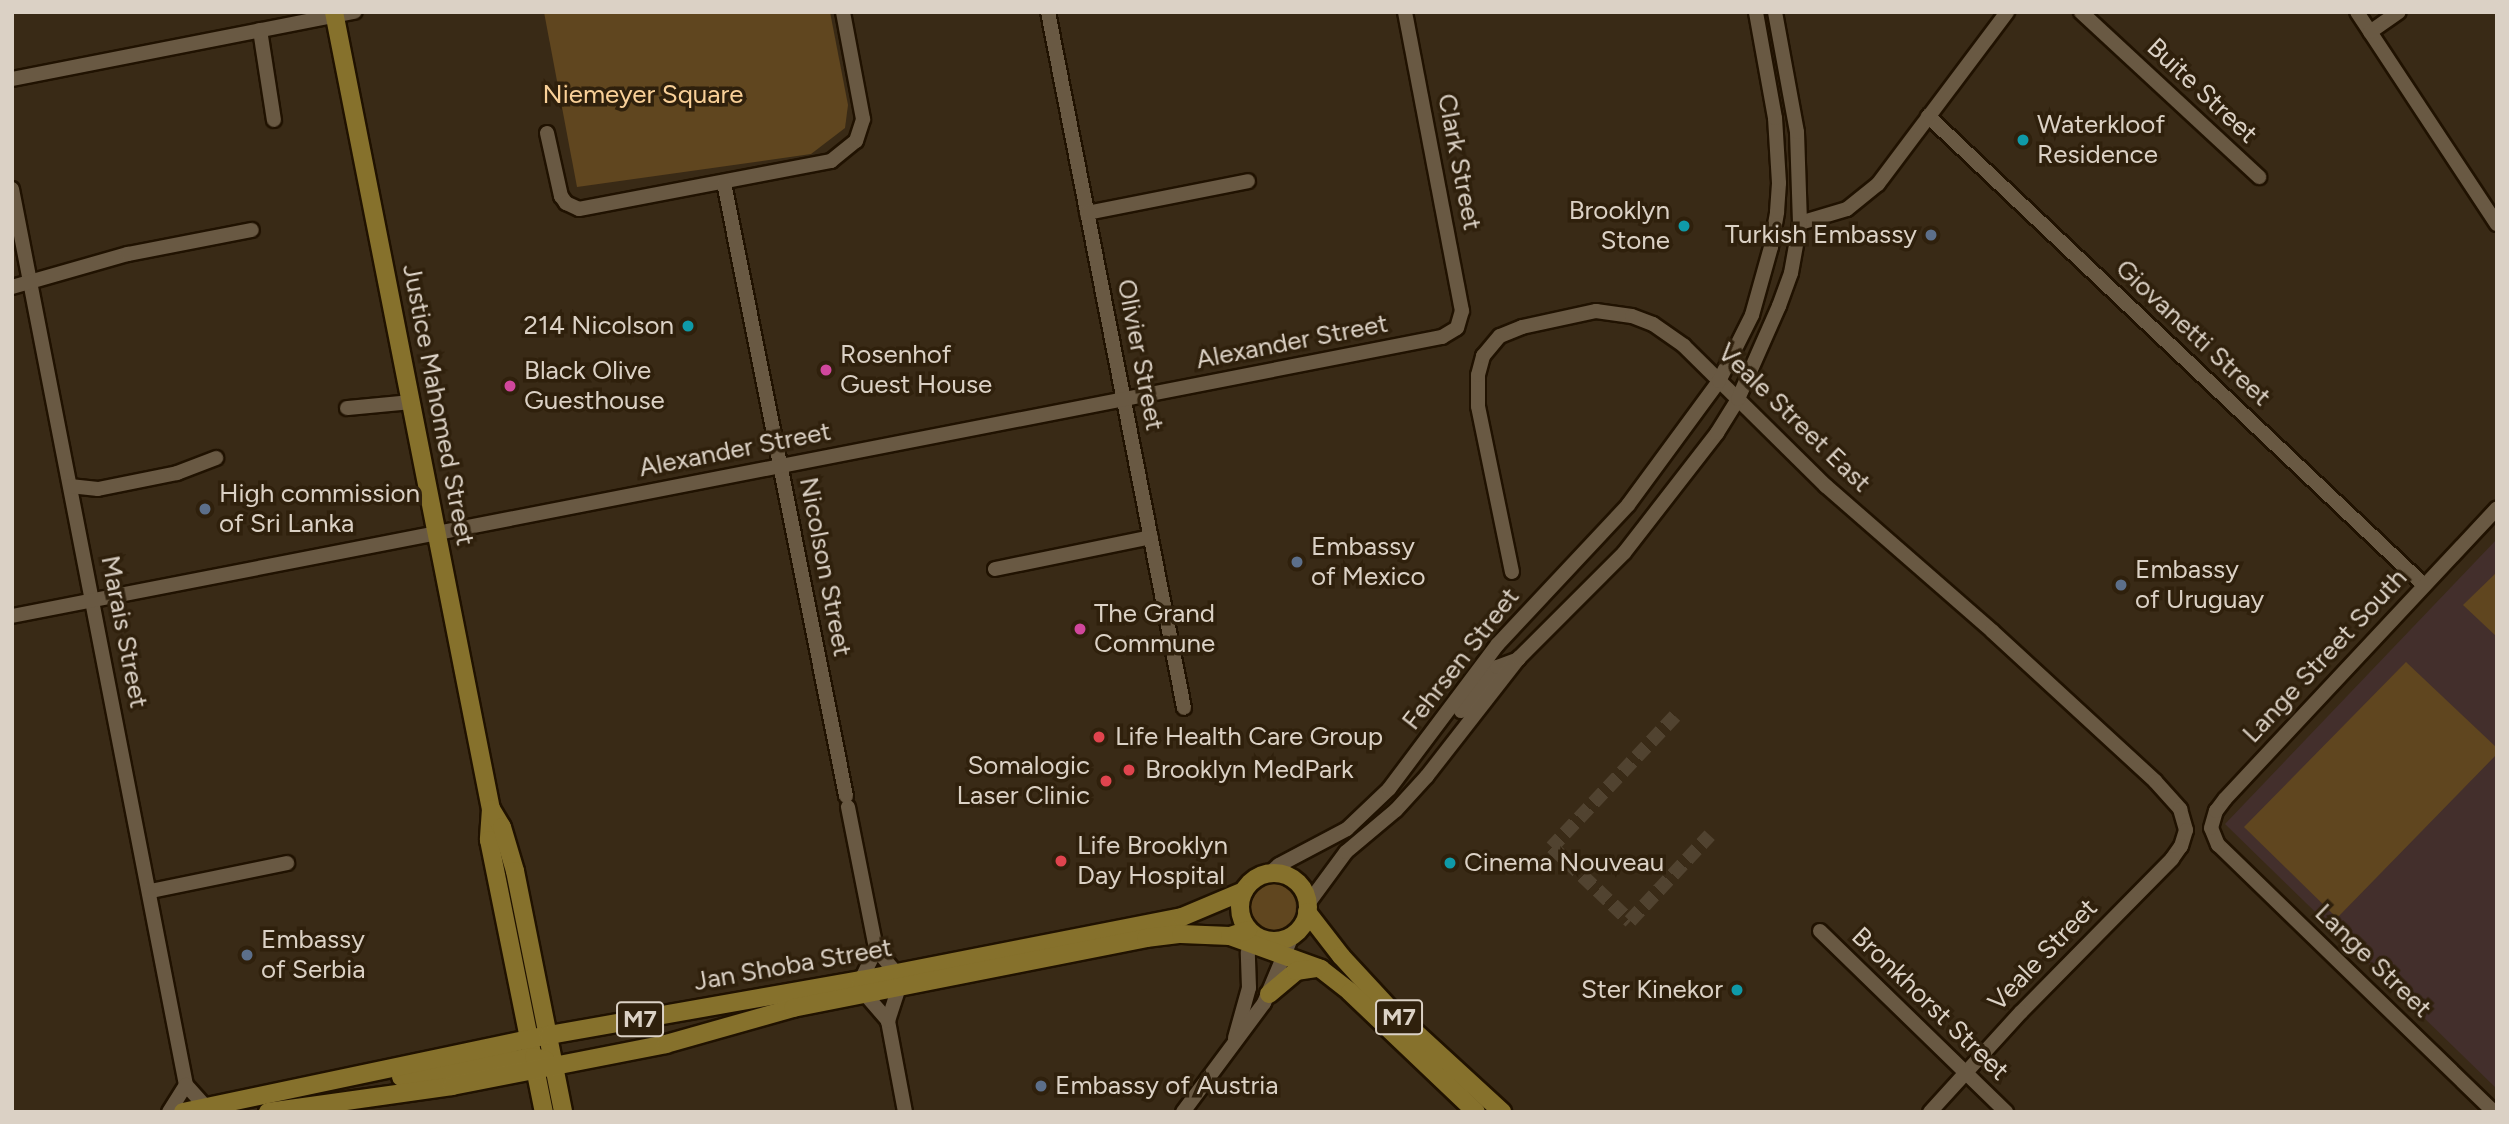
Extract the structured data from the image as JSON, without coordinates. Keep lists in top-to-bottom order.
{
  "streets": {
    "main road": ["Justice Mahomed Street", "Jan Shoba Street", "M7"],
    "street": [
      "Buite Street",
      "Clark Street",
      "Giovanetti Street",
      "Alexander Street",
      "Olivier Street",
      "Veale Street East",
      "Nicolson Street",
      "Marais Street",
      "Lange Street South",
      "Fehrsen Street",
      "Veale Street",
      "Lange Street",
      "Bronkhorst Street"
    ]
  },
  "crossings": [
    ["Clark Street", "Alexander Street"],
    ["Giovanetti Street", "Lange Street South"],
    ["Alexander Street", "Olivier Street"],
    ["Alexander Street", "Justice Mahomed Street"],
    ["Alexander Street", "Nicolson Street"],
    ["Alexander Street", "Marais Street"],
    ["Justice Mahomed Street", "Jan Shoba Street"],
    ["Veale Street East", "Fehrsen Street"],
    ["Veale Street East", "Veale Street"],
    ["Nicolson Street", "Jan Shoba Street"],
    ["Lange Street South", "Lange Street"],
    ["Fehrsen Street", "Jan Shoba Street"],
    ["Fehrsen Street", "M7"],
    ["Veale Street", "Bronkhorst Street"],
    ["Jan Shoba Street", "M7"]
  ],
  "parks": ["Niemeyer Square"],
  "places": [
    "Waterkloof Residence",
    "Brooklyn Stone",
    "Turkish Embassy",
    "214 Nicolson",
    "Rosenhof Guest House",
    "Black Olive Guesthouse",
    "High commission of Sri Lanka",
    "Embassy of Mexico",
    "Embassy of Uruguay",
    "The Grand Commune",
    "Life Health Care Group",
    "Brooklyn MedPark",
    "Somalogic Laser Clinic",
    "Life Brooklyn Day Hospital",
    "Cinema Nouveau",
    "Embassy of Serbia",
    "Ster Kinekor",
    "Embassy of Austria"
  ]
}
